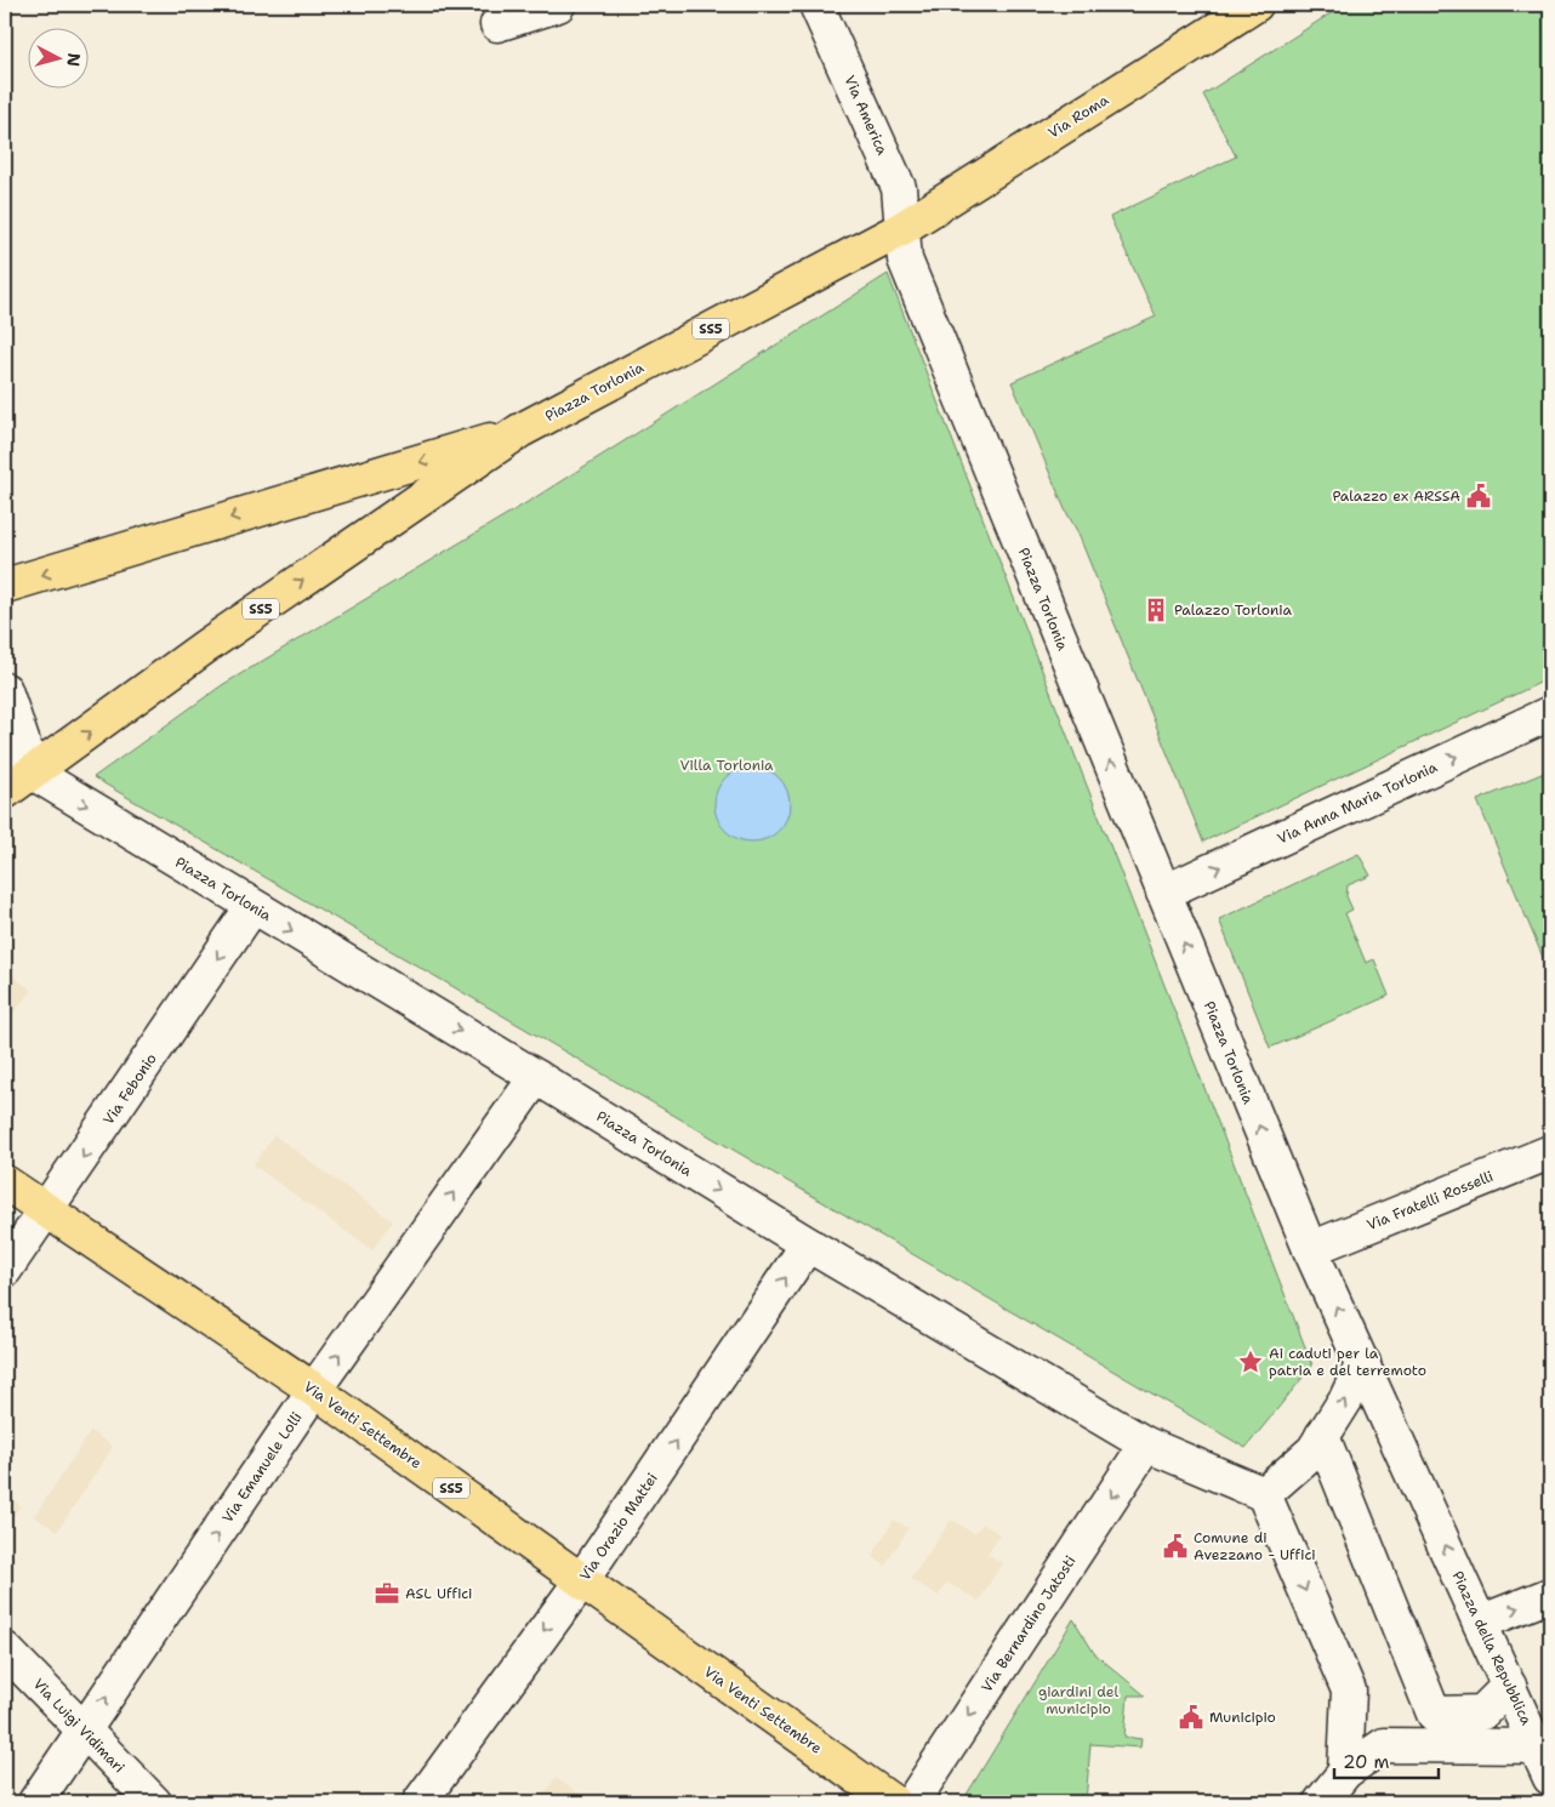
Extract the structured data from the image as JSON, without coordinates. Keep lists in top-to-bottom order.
{
  "streets": {
    "main road": [
      "Via Roma",
      "SS5",
      "Piazza Torlonia",
      "Via Venti Settembre"
    ],
    "street": [
      "Via America",
      "Via Anna Maria Torlonia",
      "Via Febonio",
      "Via Fratelli Rosselli",
      "Via Emanuele Lolli",
      "Via Orazio Mattei",
      "Via Bernardino Jatosti",
      "Piazza della Repubblica",
      "Via Luigi Vidimari"
    ]
  },
  "crossings": [
    ["Via America", "Via Roma"],
    ["Via America", "Piazza Torlonia"],
    ["Via Roma", "Piazza Torlonia"],
    ["Piazza Torlonia", "Via Anna Maria Torlonia"],
    ["Piazza Torlonia", "Via Febonio"],
    ["Piazza Torlonia", "Via Fratelli Rosselli"],
    ["Piazza Torlonia", "Via Emanuele Lolli"],
    ["Piazza Torlonia", "Via Orazio Mattei"],
    ["Piazza Torlonia", "Via Bernardino Jatosti"],
    ["Piazza Torlonia", "Piazza della Repubblica"],
    ["Via Febonio", "Via Venti Settembre"],
    ["Via Venti Settembre", "Via Emanuele Lolli"],
    ["Via Venti Settembre", "Via Orazio Mattei"],
    ["Via Emanuele Lolli", "Via Luigi Vidimari"]
  ],
  "one_way": [
    "Via Anna Maria Torlonia",
    "Via Febonio",
    "Via Emanuele Lolli",
    "Via Bernardino Jatosti"
  ],
  "parks": ["Villa Torlonia", "giardini del municipio"],
  "places": {
    "public building": ["Palazzo ex ARSSA", "Comune di Avezzano - Uffici", "Municipio"],
    "building": ["Palazzo Torlonia"],
    "place": ["Ai caduti per la patria e del terremoto"],
    "office": ["ASL Uffici"]
  },
  "scale_bar": "20 m",
  "north": "right"
}
